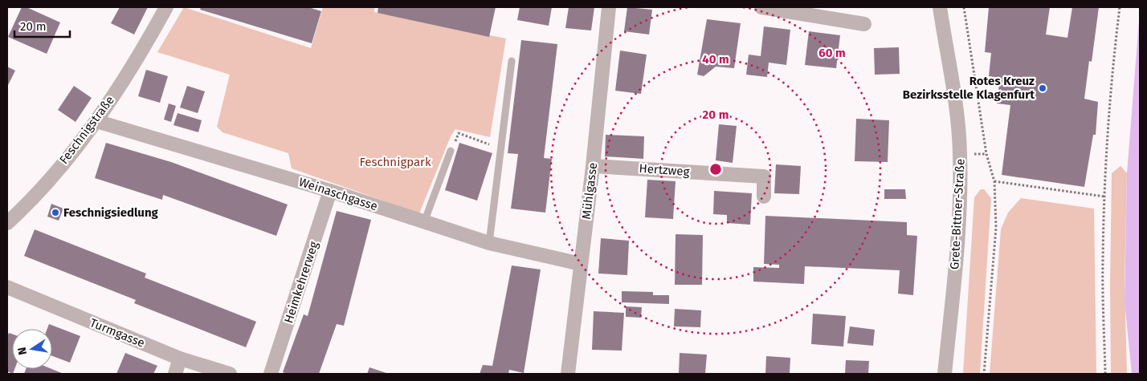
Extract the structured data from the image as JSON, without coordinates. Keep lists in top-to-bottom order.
{
  "streets": {
    "street": [
      "Feschnigstraße",
      "Hertzweg",
      "Mühlgasse",
      "Weinaschgasse",
      "Grete-Bittner-Straße",
      "Heimkehrerweg",
      "Turmgasse"
    ]
  },
  "crossings": [
    ["Feschnigstraße", "Weinaschgasse"],
    ["Hertzweg", "Mühlgasse"],
    ["Mühlgasse", "Weinaschgasse"],
    ["Weinaschgasse", "Heimkehrerweg"]
  ],
  "parks": ["Feschnigpark"],
  "places": ["Rotes Kreuz Bezirksstelle Klagenfurt", "Feschnigsiedlung"],
  "scale_bar": "20 m",
  "north": "left",
  "rings": ["60 m", "40 m", "20 m"]
}
